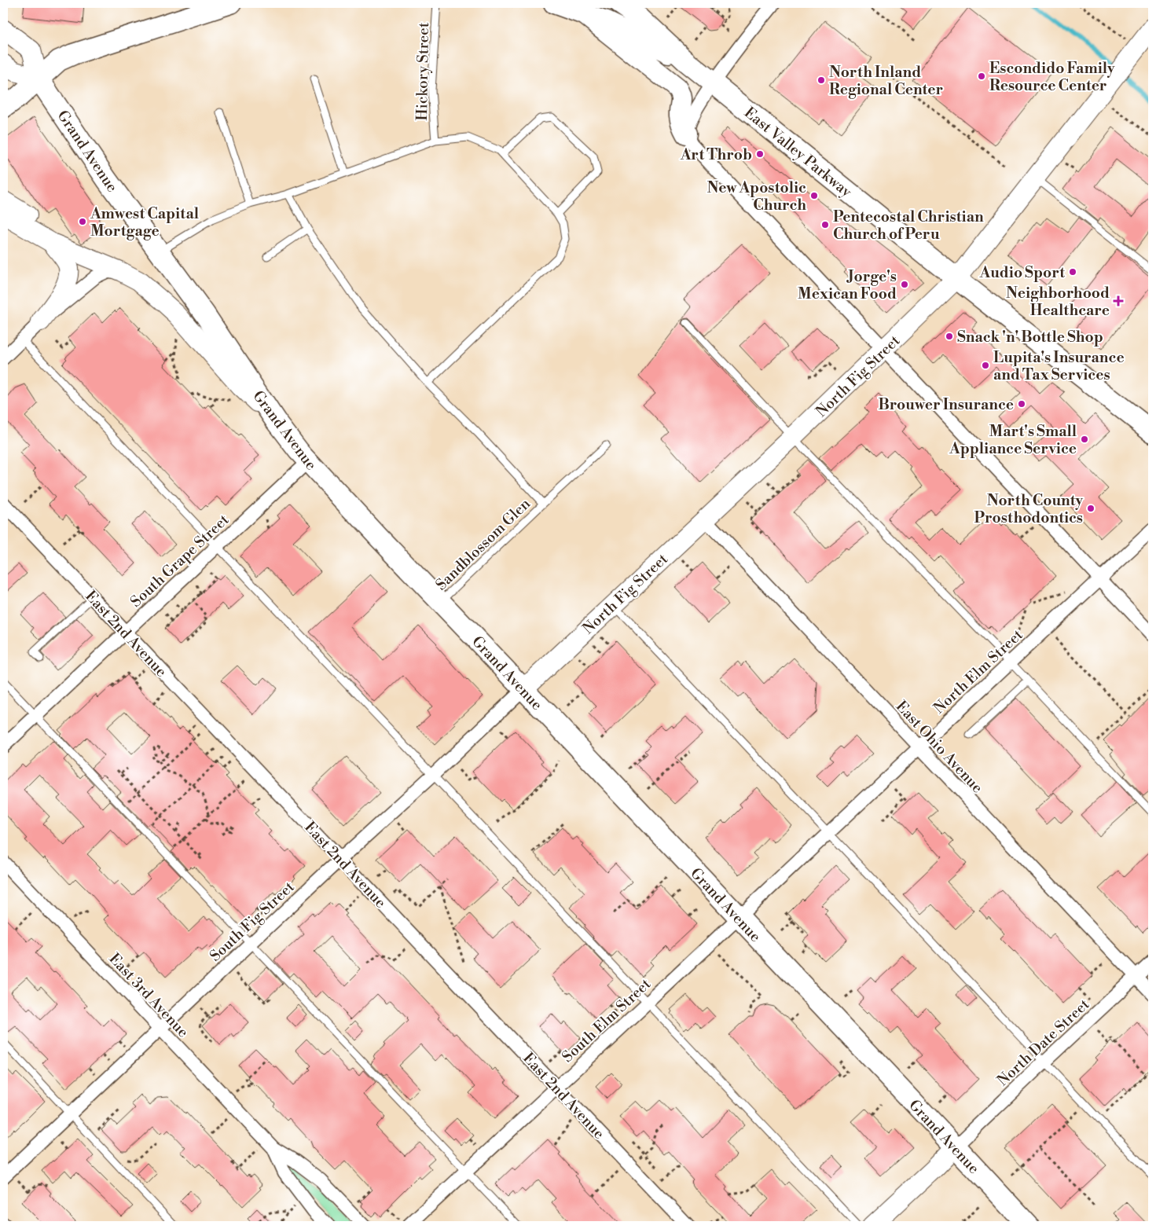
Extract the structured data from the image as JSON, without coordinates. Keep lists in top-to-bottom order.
{
  "streets": {
    "main road": ["Grand Avenue", "East Valley Parkway"],
    "street": [
      "North Fig Street",
      "South Grape Street",
      "East 2nd Avenue",
      "North Elm Street",
      "East Ohio Avenue",
      "South Fig Street",
      "East 3rd Avenue",
      "South Elm Street",
      "North Date Street"
    ],
    "lane": ["Hickory Street", "Sandblossom Glen"]
  },
  "crossings": [
    ["Grand Avenue", "North Fig Street"],
    ["Grand Avenue", "Sandblossom Glen"],
    ["Grand Avenue", "South Grape Street"],
    ["Grand Avenue", "North Elm Street"],
    ["Grand Avenue", "South Fig Street"],
    ["Grand Avenue", "South Elm Street"],
    ["Grand Avenue", "North Date Street"],
    ["East Valley Parkway", "North Fig Street"],
    ["North Fig Street", "East Ohio Avenue"],
    ["North Fig Street", "South Fig Street"],
    ["South Grape Street", "East 2nd Avenue"],
    ["East 2nd Avenue", "South Fig Street"],
    ["East 2nd Avenue", "South Elm Street"],
    ["North Elm Street", "East Ohio Avenue"],
    ["North Elm Street", "South Elm Street"],
    ["East Ohio Avenue", "North Date Street"],
    ["South Fig Street", "East 3rd Avenue"]
  ],
  "places": {
    "other": [
      "Escondido Family Resource Center",
      "North Inland Regional Center",
      "Art Throb",
      "New Apostolic Church",
      "Amwest Capital Mortgage",
      "Pentecostal Christian Church of Peru",
      "Audio Sport",
      "Jorge's Mexican Food",
      "Snack 'n' Bottle Shop",
      "Lupita's Insurance and Tax Services",
      "Brouwer Insurance",
      "Mart's Small Appliance Service",
      "North County Prosthodontics"
    ],
    "health": ["Neighborhood Healthcare"]
  }
}
